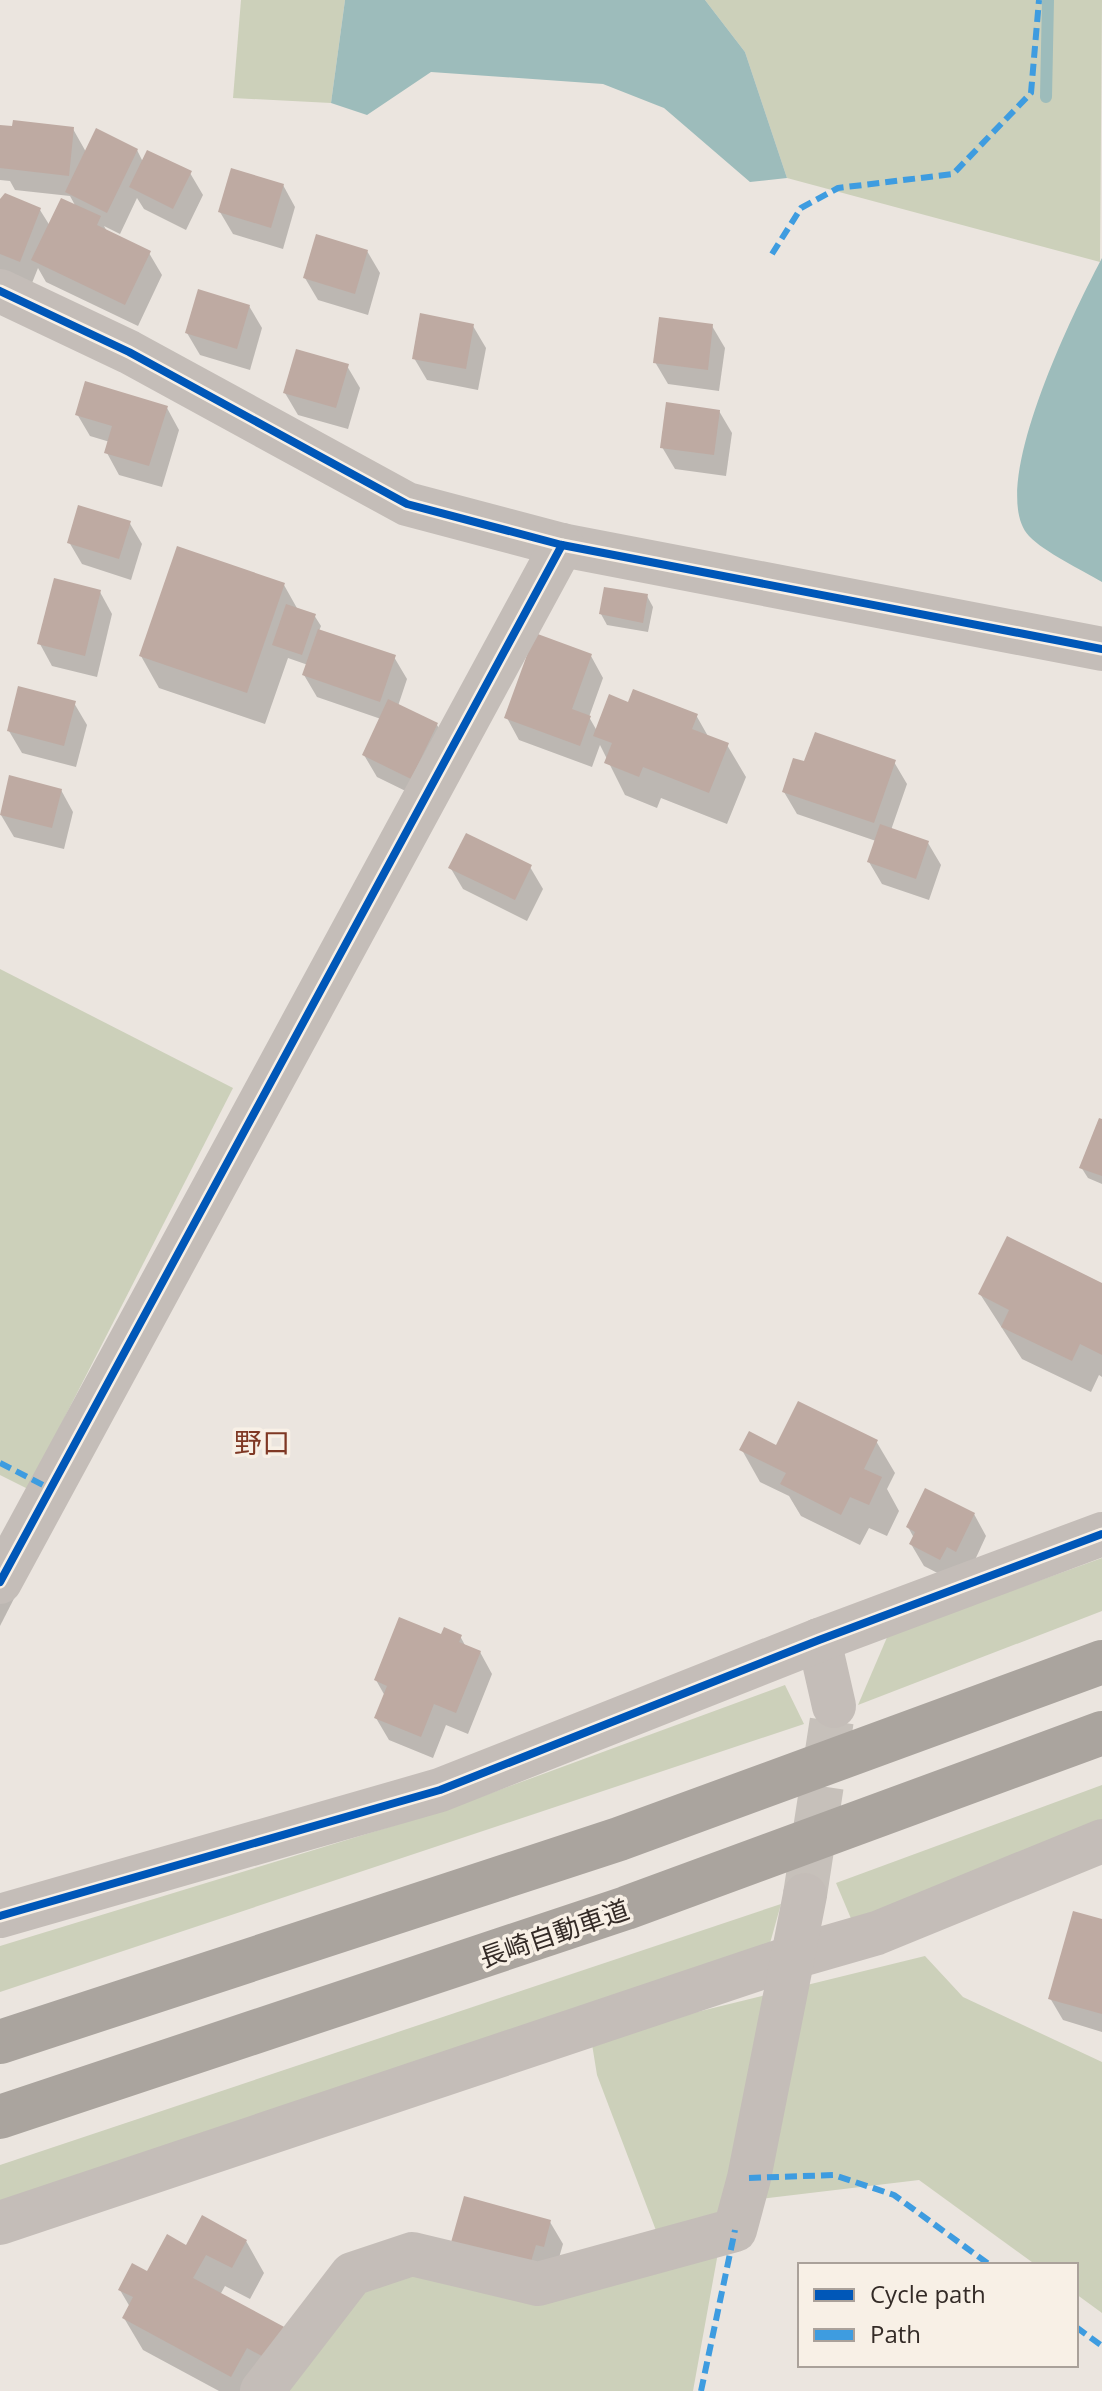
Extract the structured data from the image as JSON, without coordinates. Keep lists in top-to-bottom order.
{
  "streets": {
    "highway": ["長崎自動車道"]
  },
  "districts": ["野口"],
  "legend": ["Cycle path", "Path"]
}
